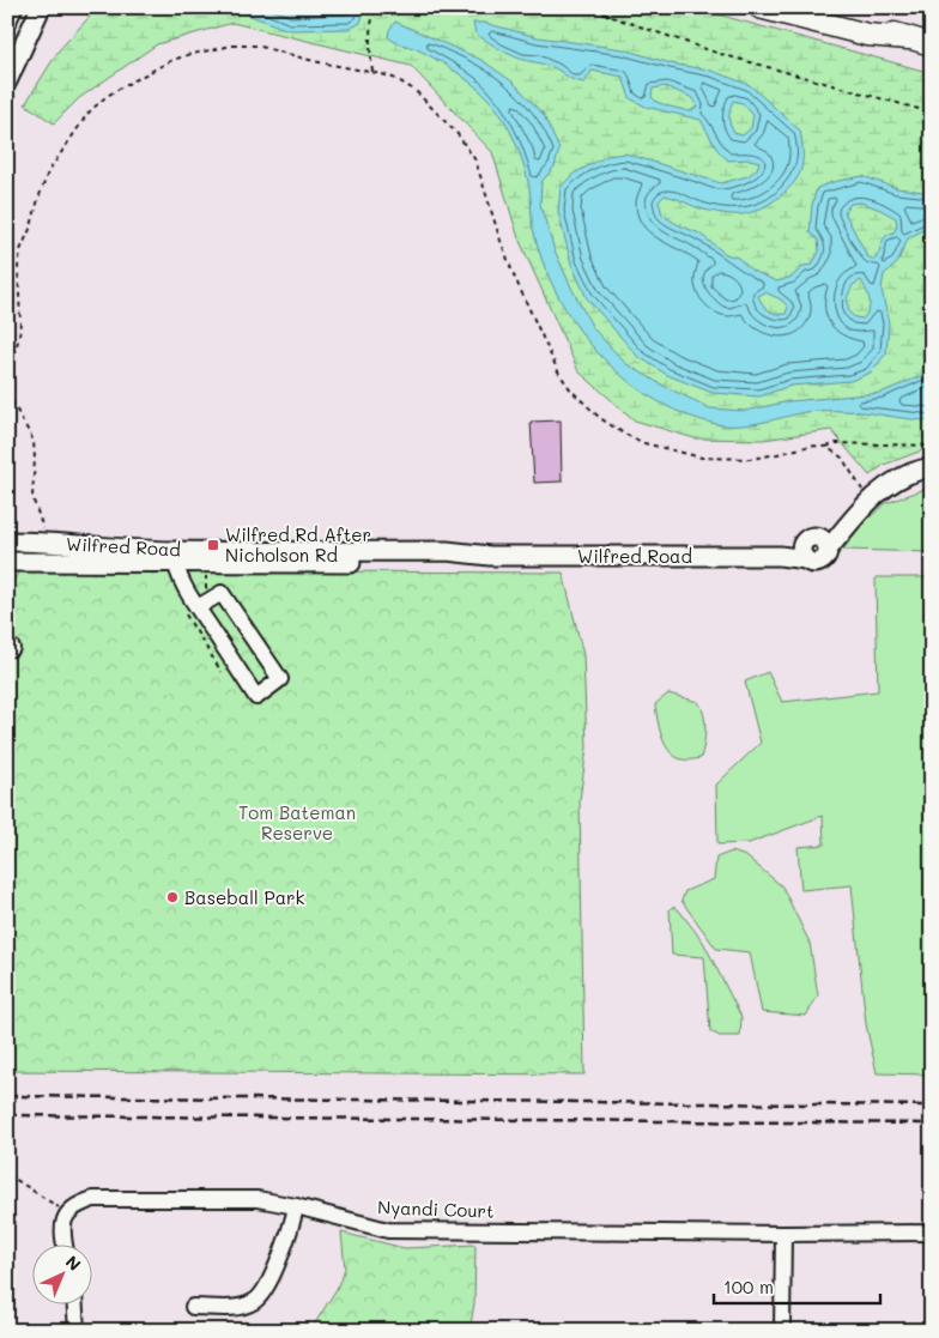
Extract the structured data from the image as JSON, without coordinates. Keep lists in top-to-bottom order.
{
  "streets": {
    "main road": ["Wilfred Road"],
    "street": ["Nyandi Court"]
  },
  "parks": ["Tom Bateman Reserve"],
  "places": {
    "transit": ["Wilfred Rd After Nicholson Rd"],
    "other": ["Baseball Park"]
  },
  "scale_bar": "100 m",
  "north": "top right"
}
